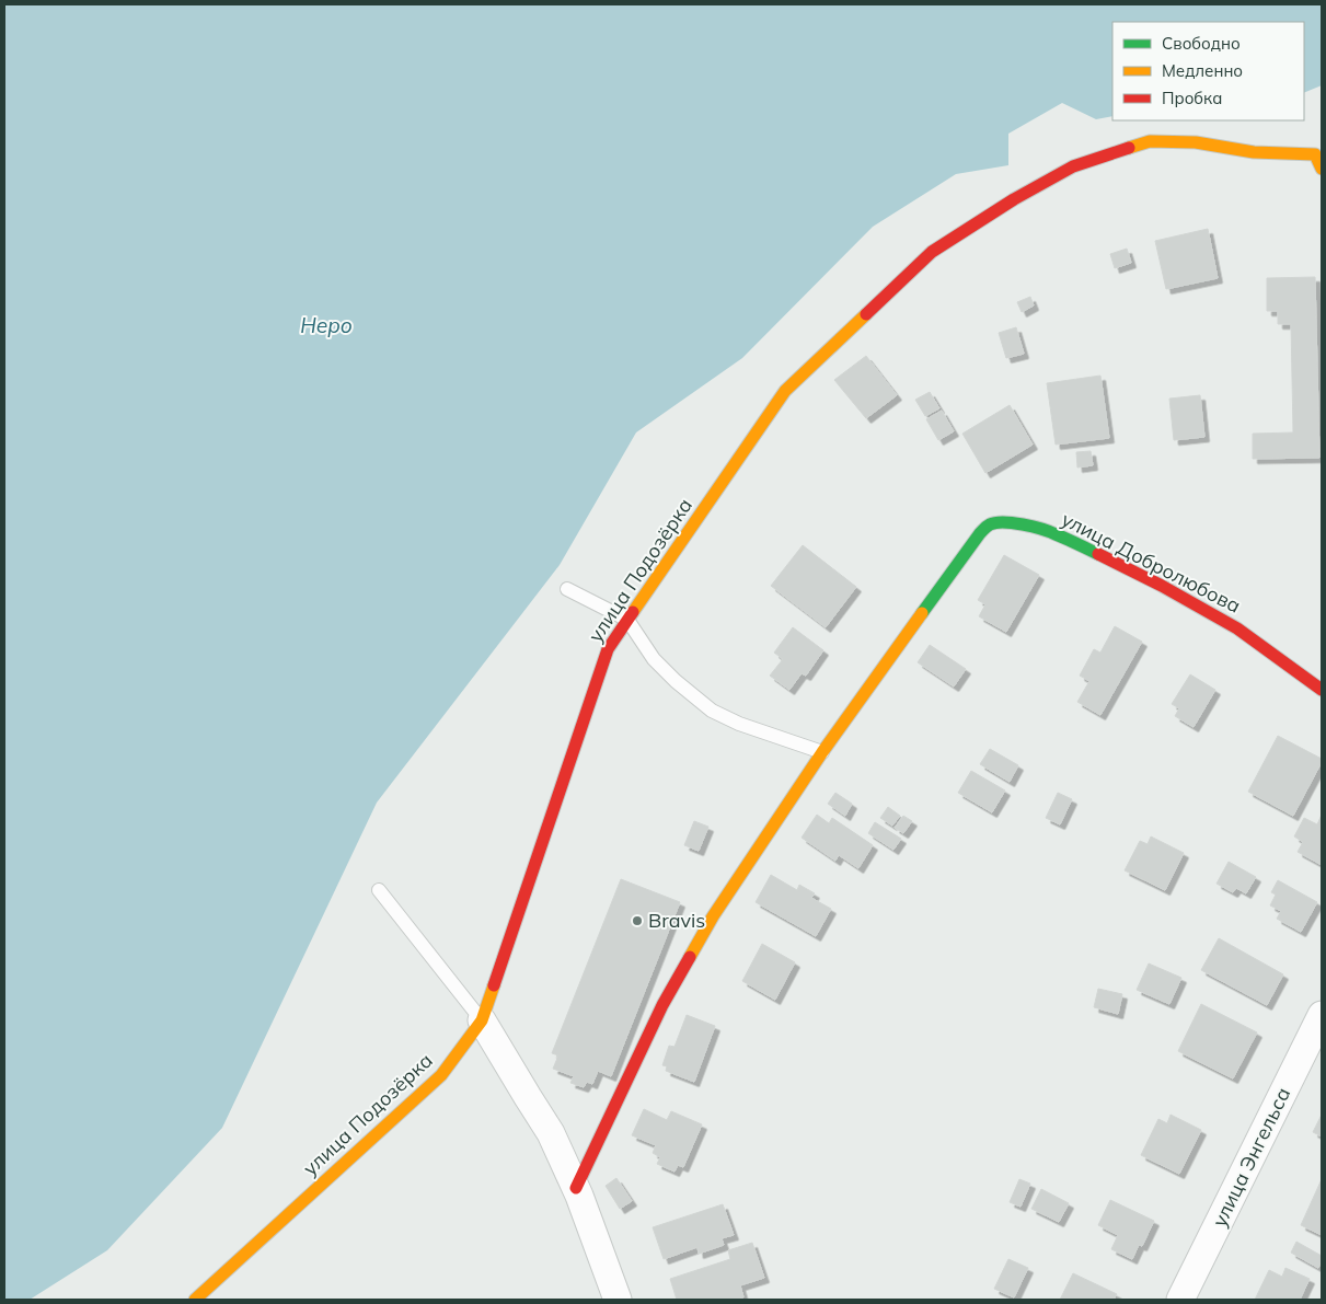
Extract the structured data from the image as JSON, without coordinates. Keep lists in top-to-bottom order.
{
  "streets": {
    "street": ["улица Добролюбова", "улица Подозёрка", "улица Энгельса"]
  },
  "water": ["Неро"],
  "places": ["Bravis"],
  "legend": ["Свободно", "Медленно", "Пробка"]
}
